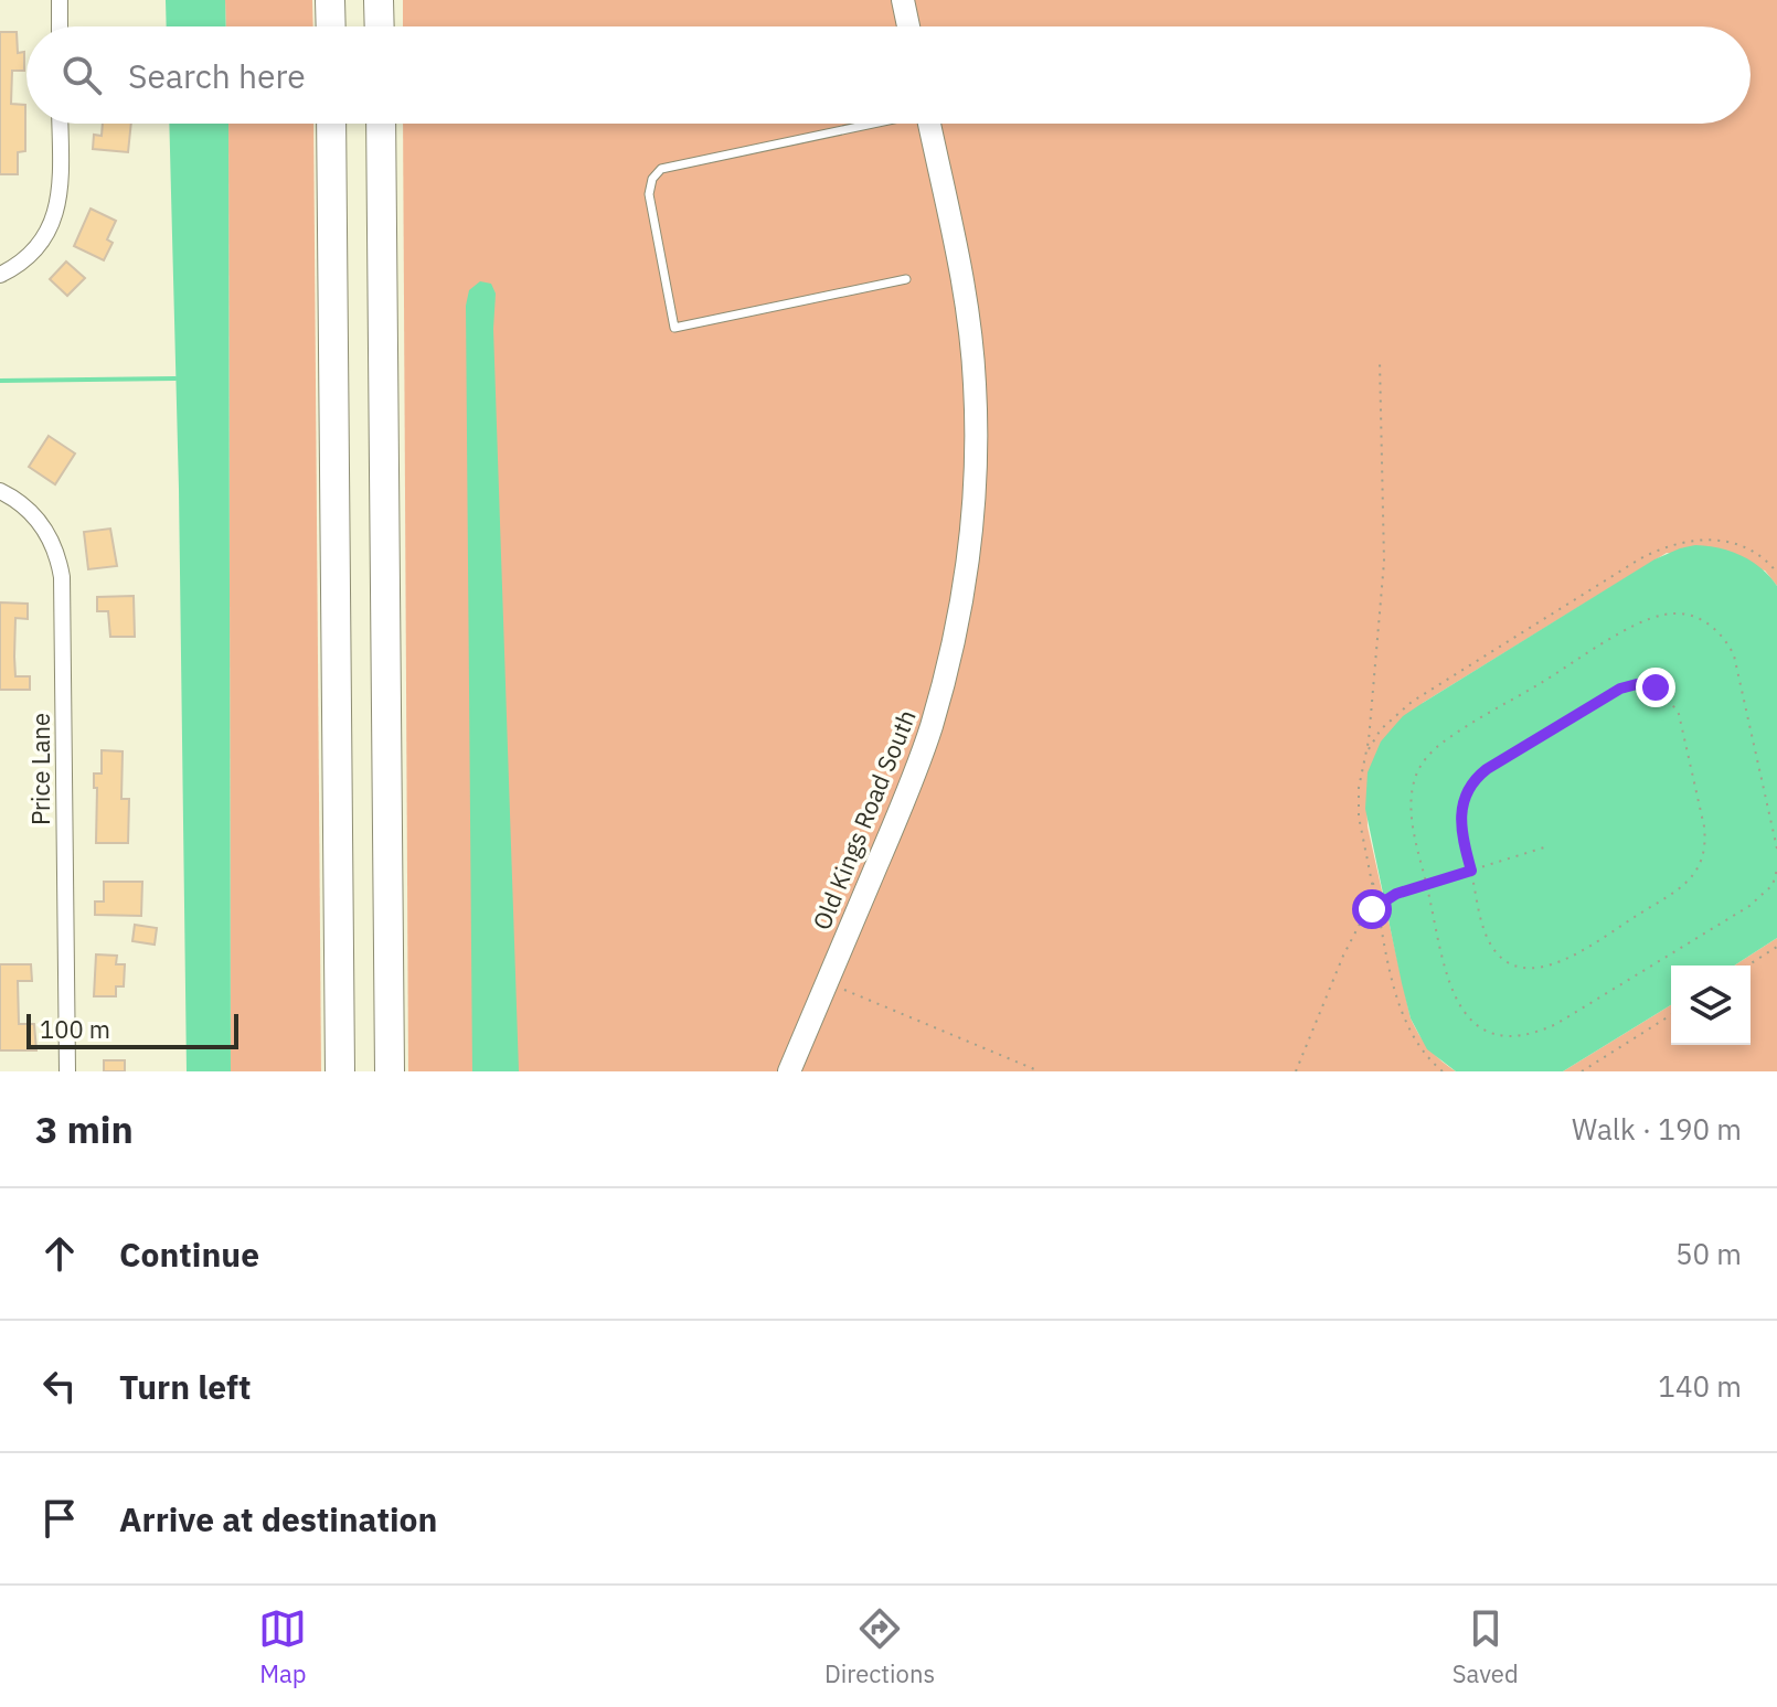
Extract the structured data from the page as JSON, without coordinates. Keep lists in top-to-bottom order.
{
  "streets": {
    "street": ["Price Lane", "Old Kings Road South"]
  },
  "scale_bar": "100 m",
  "page": {
    "search": "Search here",
    "scale": "100 m",
    "heading": ["3 min", "Walk · 190 m"],
    "list": [
      ["Continue", "50 m"],
      ["Turn left", "140 m"],
      "Arrive at destination"
    ],
    "nav": ["Map", "Directions", "Saved"]
  }
}
